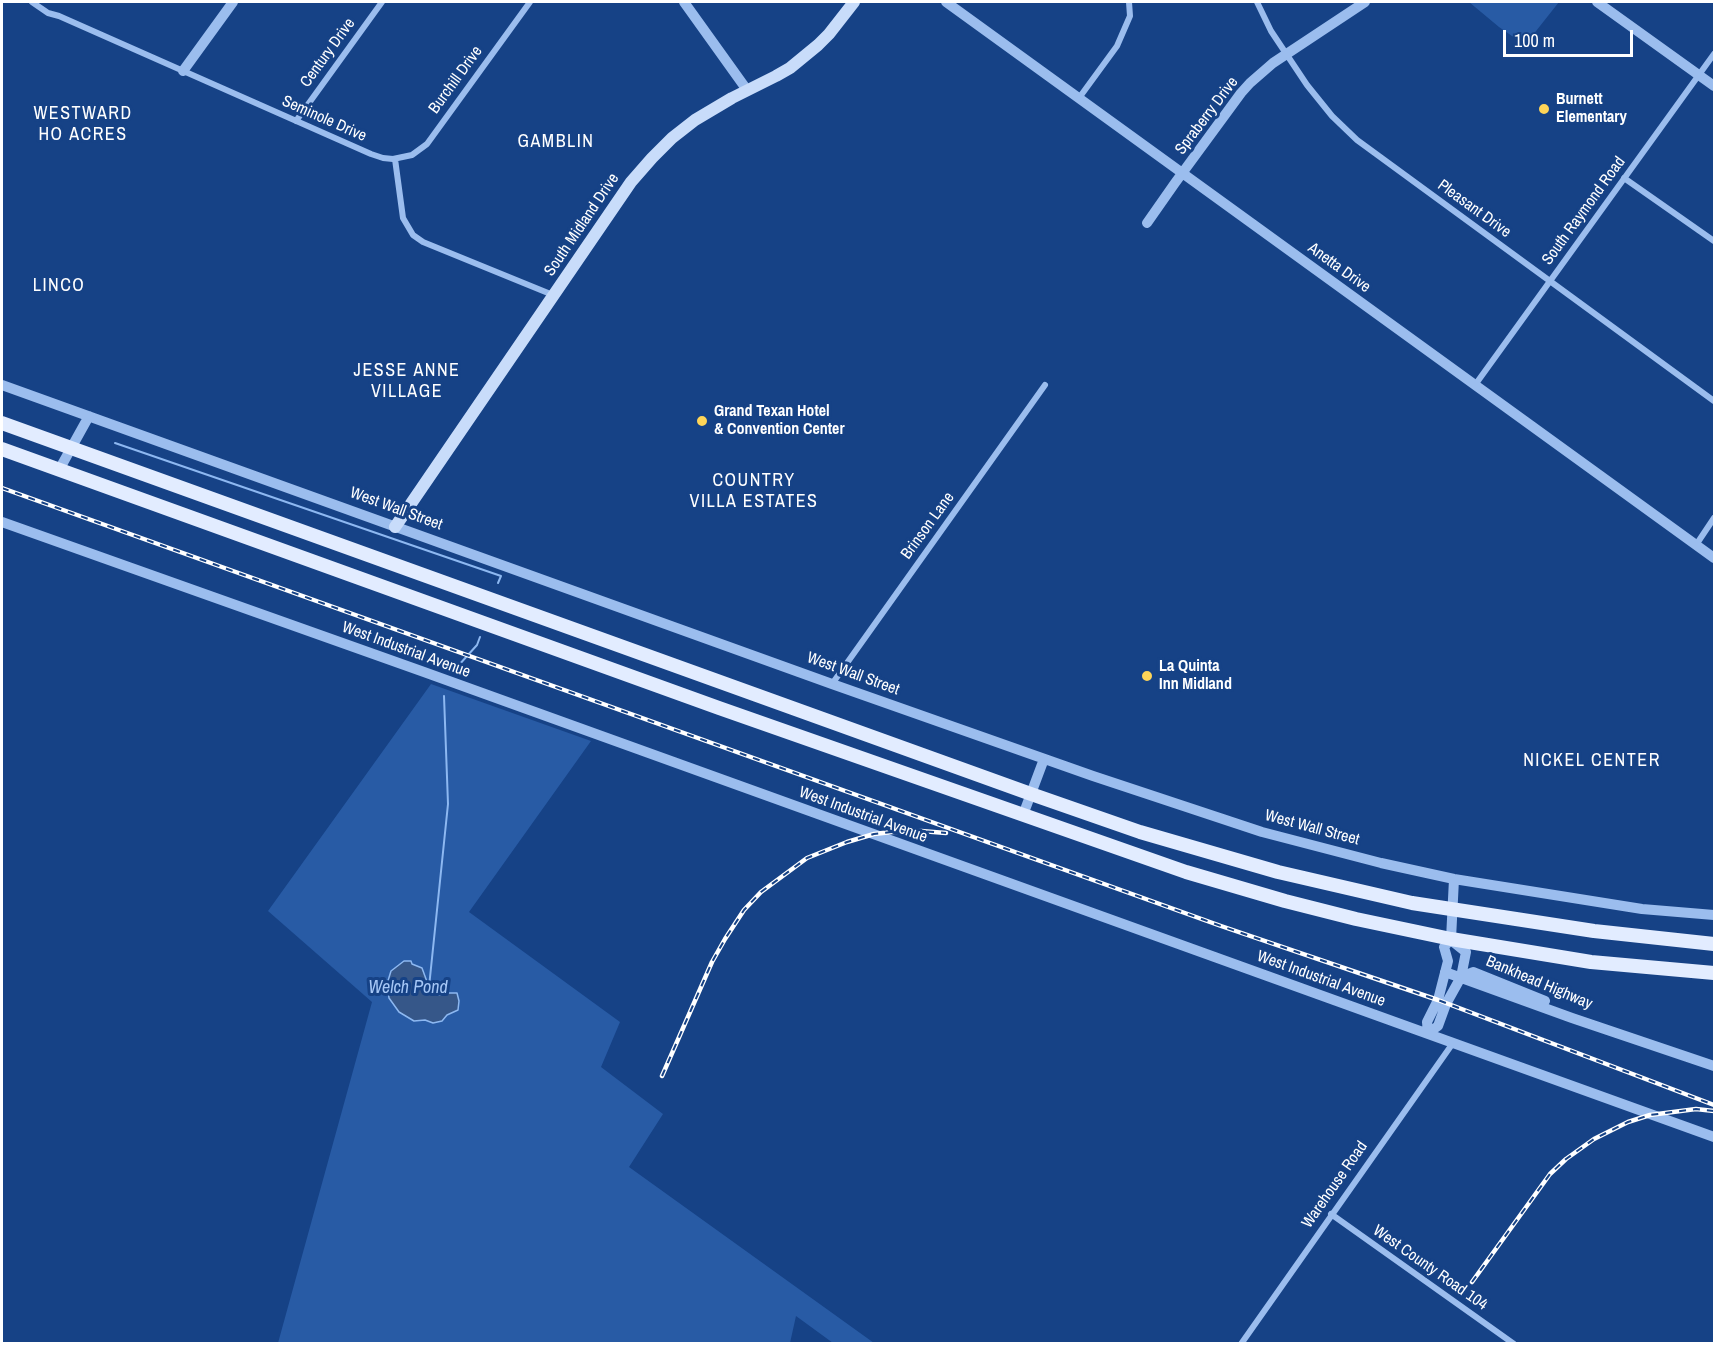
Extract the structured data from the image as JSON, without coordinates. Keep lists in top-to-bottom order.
{
  "streets": {
    "main road": ["South Midland Drive"],
    "street": [
      "Century Drive",
      "Burchill Drive",
      "Spraberry Drive",
      "Seminole Drive",
      "Pleasant Drive",
      "South Raymond Road",
      "Anetta Drive",
      "West Wall Street",
      "Brinson Lane",
      "West Industrial Avenue",
      "Bankhead Highway",
      "Warehouse Road",
      "West County Road 104"
    ]
  },
  "crossings": [
    ["Century Drive", "Seminole Drive"],
    ["Burchill Drive", "Seminole Drive"],
    ["Spraberry Drive", "Pleasant Drive"],
    ["Spraberry Drive", "Anetta Drive"],
    ["Pleasant Drive", "South Raymond Road"],
    ["South Raymond Road", "Anetta Drive"],
    ["South Midland Drive", "West Wall Street"],
    ["West Wall Street", "Brinson Lane"],
    ["West Industrial Avenue", "Warehouse Road"],
    ["Warehouse Road", "West County Road 104"]
  ],
  "districts": [
    "WESTWARD HO ACRES",
    "GAMBLIN",
    "LINCO",
    "JESSE ANNE VILLAGE",
    "COUNTRY VILLA ESTATES",
    "NICKEL CENTER"
  ],
  "water": ["Welch Pond"],
  "places": ["Burnett Elementary", "Grand Texan Hotel & Convention Center", "La Quinta Inn Midland"],
  "scale_bar": "100 m"
}
